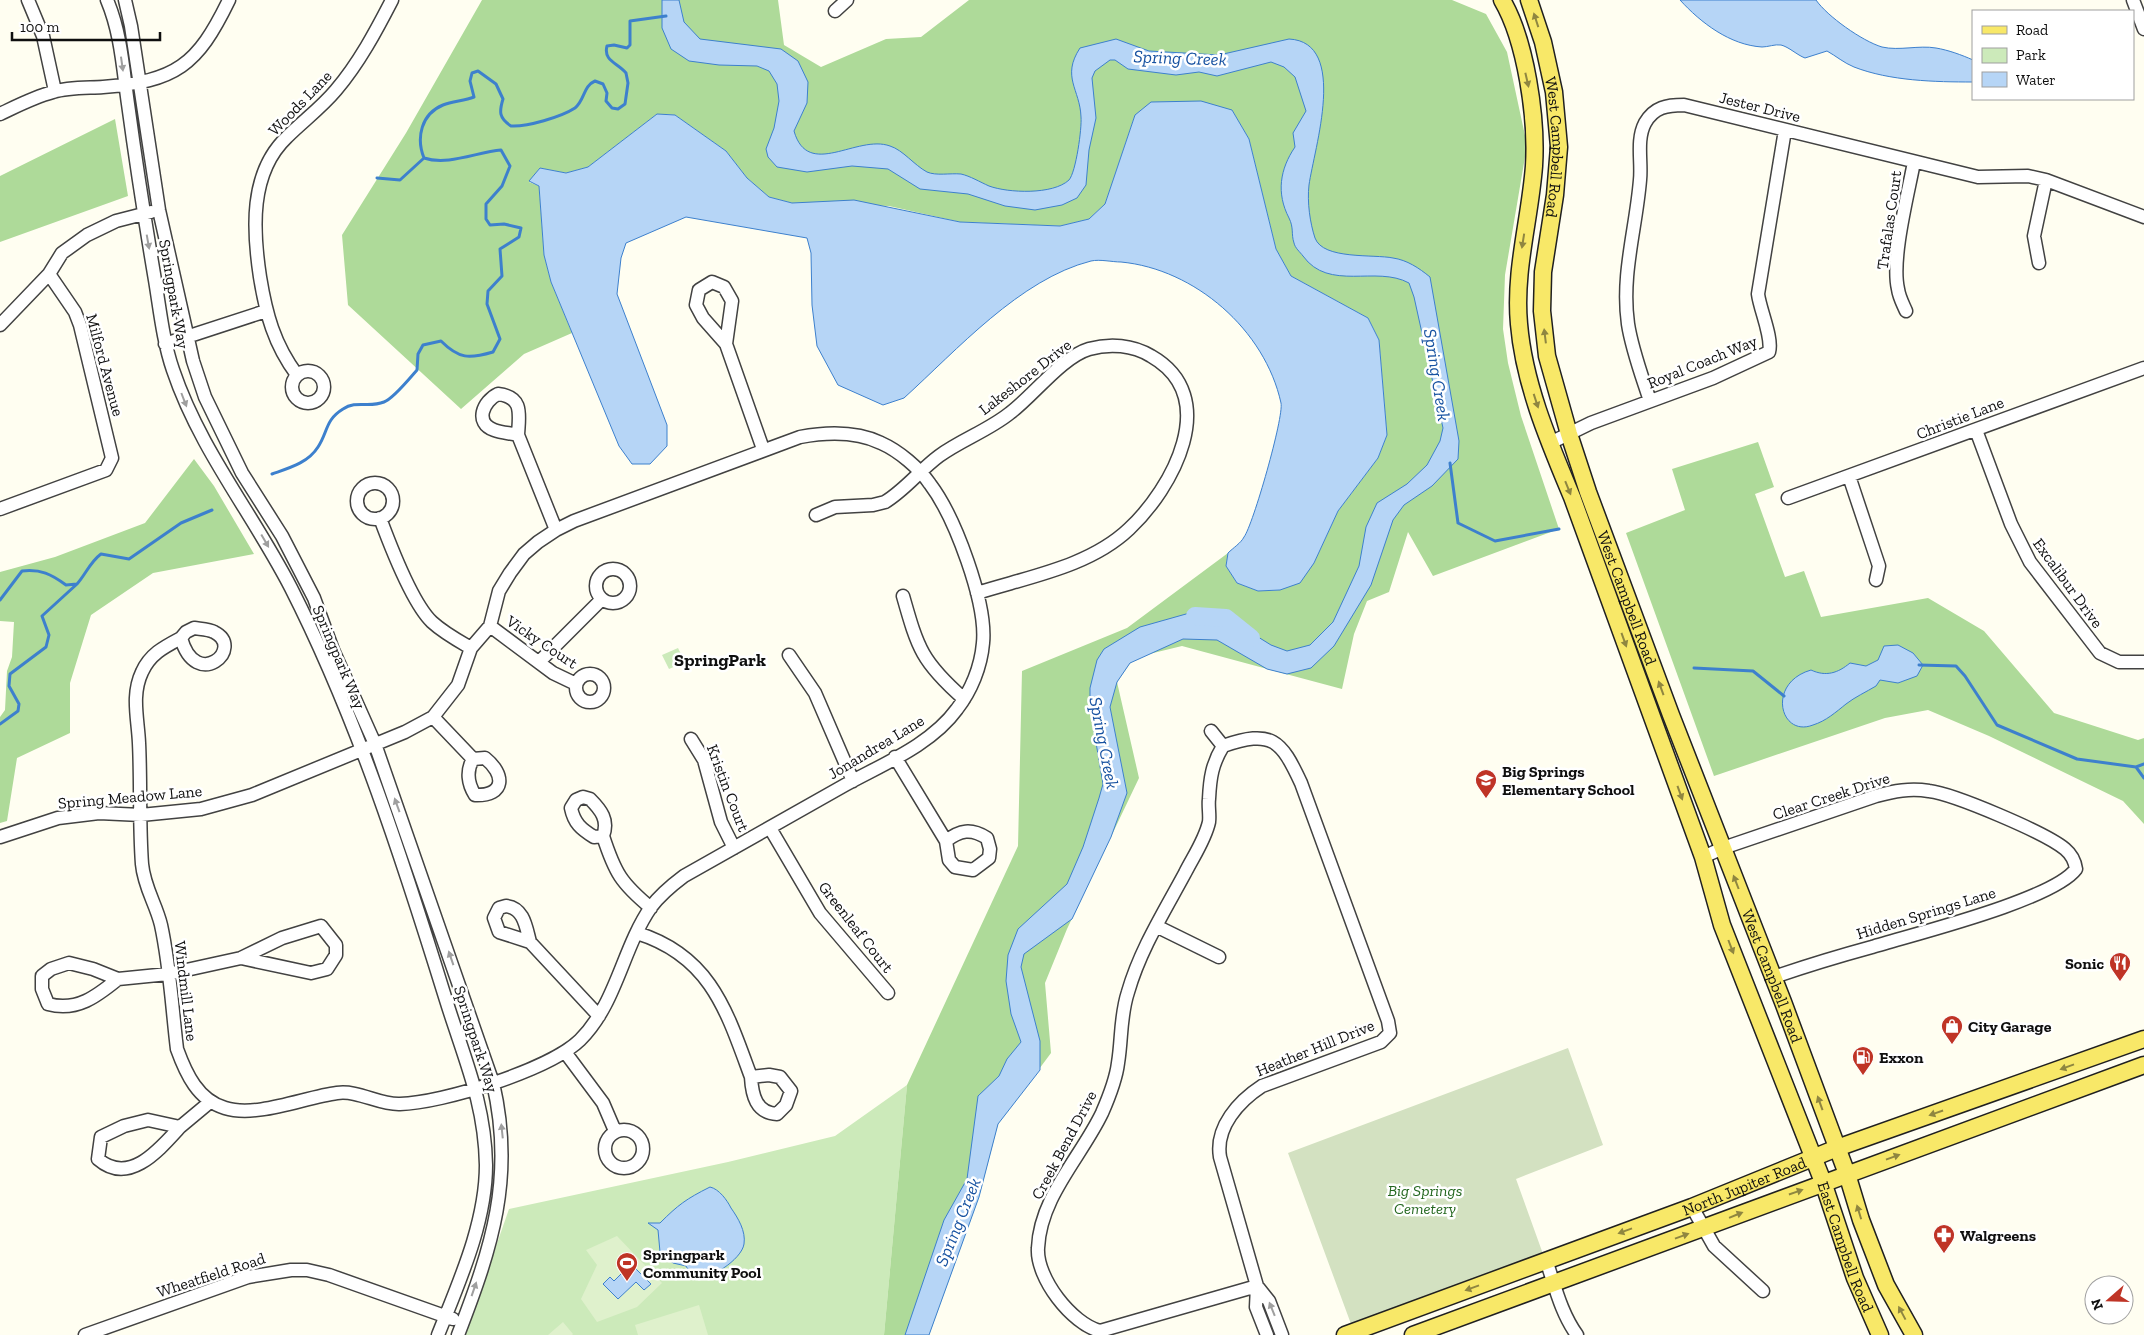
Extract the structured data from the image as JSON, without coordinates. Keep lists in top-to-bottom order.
{
  "streets": {
    "main road": ["West Campbell Road", "North Jupiter Road", "East Campbell Road"],
    "street": [
      "Woods Lane",
      "Jester Drive",
      "Trafalas Court",
      "Springpark Way",
      "Royal Coach Way",
      "Milford Avenue",
      "Lakeshore Drive",
      "Christie Lane",
      "Excalibur Drive",
      "Vicky Court",
      "Jonandrea Lane",
      "Kristin Court",
      "Clear Creek Drive",
      "Spring Meadow Lane",
      "Hidden Springs Lane",
      "Greenleaf Court",
      "Windmill Lane",
      "Heather Hill Drive",
      "Creek Bend Drive",
      "Wheatfield Road"
    ]
  },
  "crossings": [
    ["Jester Drive", "Trafalas Court"],
    ["Jester Drive", "Royal Coach Way"],
    ["West Campbell Road", "Royal Coach Way"],
    ["West Campbell Road", "Clear Creek Drive"],
    ["West Campbell Road", "Hidden Springs Lane"],
    ["West Campbell Road", "North Jupiter Road"],
    ["West Campbell Road", "East Campbell Road"],
    ["Springpark Way", "Jonandrea Lane"],
    ["Springpark Way", "Spring Meadow Lane"],
    ["Springpark Way", "Wheatfield Road"],
    ["Lakeshore Drive", "Jonandrea Lane"],
    ["Christie Lane", "Excalibur Drive"],
    ["Vicky Court", "Jonandrea Lane"],
    ["Jonandrea Lane", "Kristin Court"],
    ["Jonandrea Lane", "Spring Meadow Lane"],
    ["Jonandrea Lane", "Greenleaf Court"],
    ["Clear Creek Drive", "Hidden Springs Lane"],
    ["Spring Meadow Lane", "Windmill Lane"],
    ["Heather Hill Drive", "Creek Bend Drive"],
    ["North Jupiter Road", "East Campbell Road"]
  ],
  "districts": ["SpringPark"],
  "water": ["Spring Creek"],
  "parks": ["Big Springs Cemetery"],
  "places": {
    "school or university": ["Big Springs Elementary School"],
    "restaurant": ["Sonic"],
    "shop": ["City Garage"],
    "fuel station": ["Exxon"],
    "pharmacy": ["Walgreens"],
    "sports": ["Springpark Community Pool"]
  },
  "legend": ["Road", "Park", "Water"],
  "scale_bar": "100 m",
  "north": "left"
}
